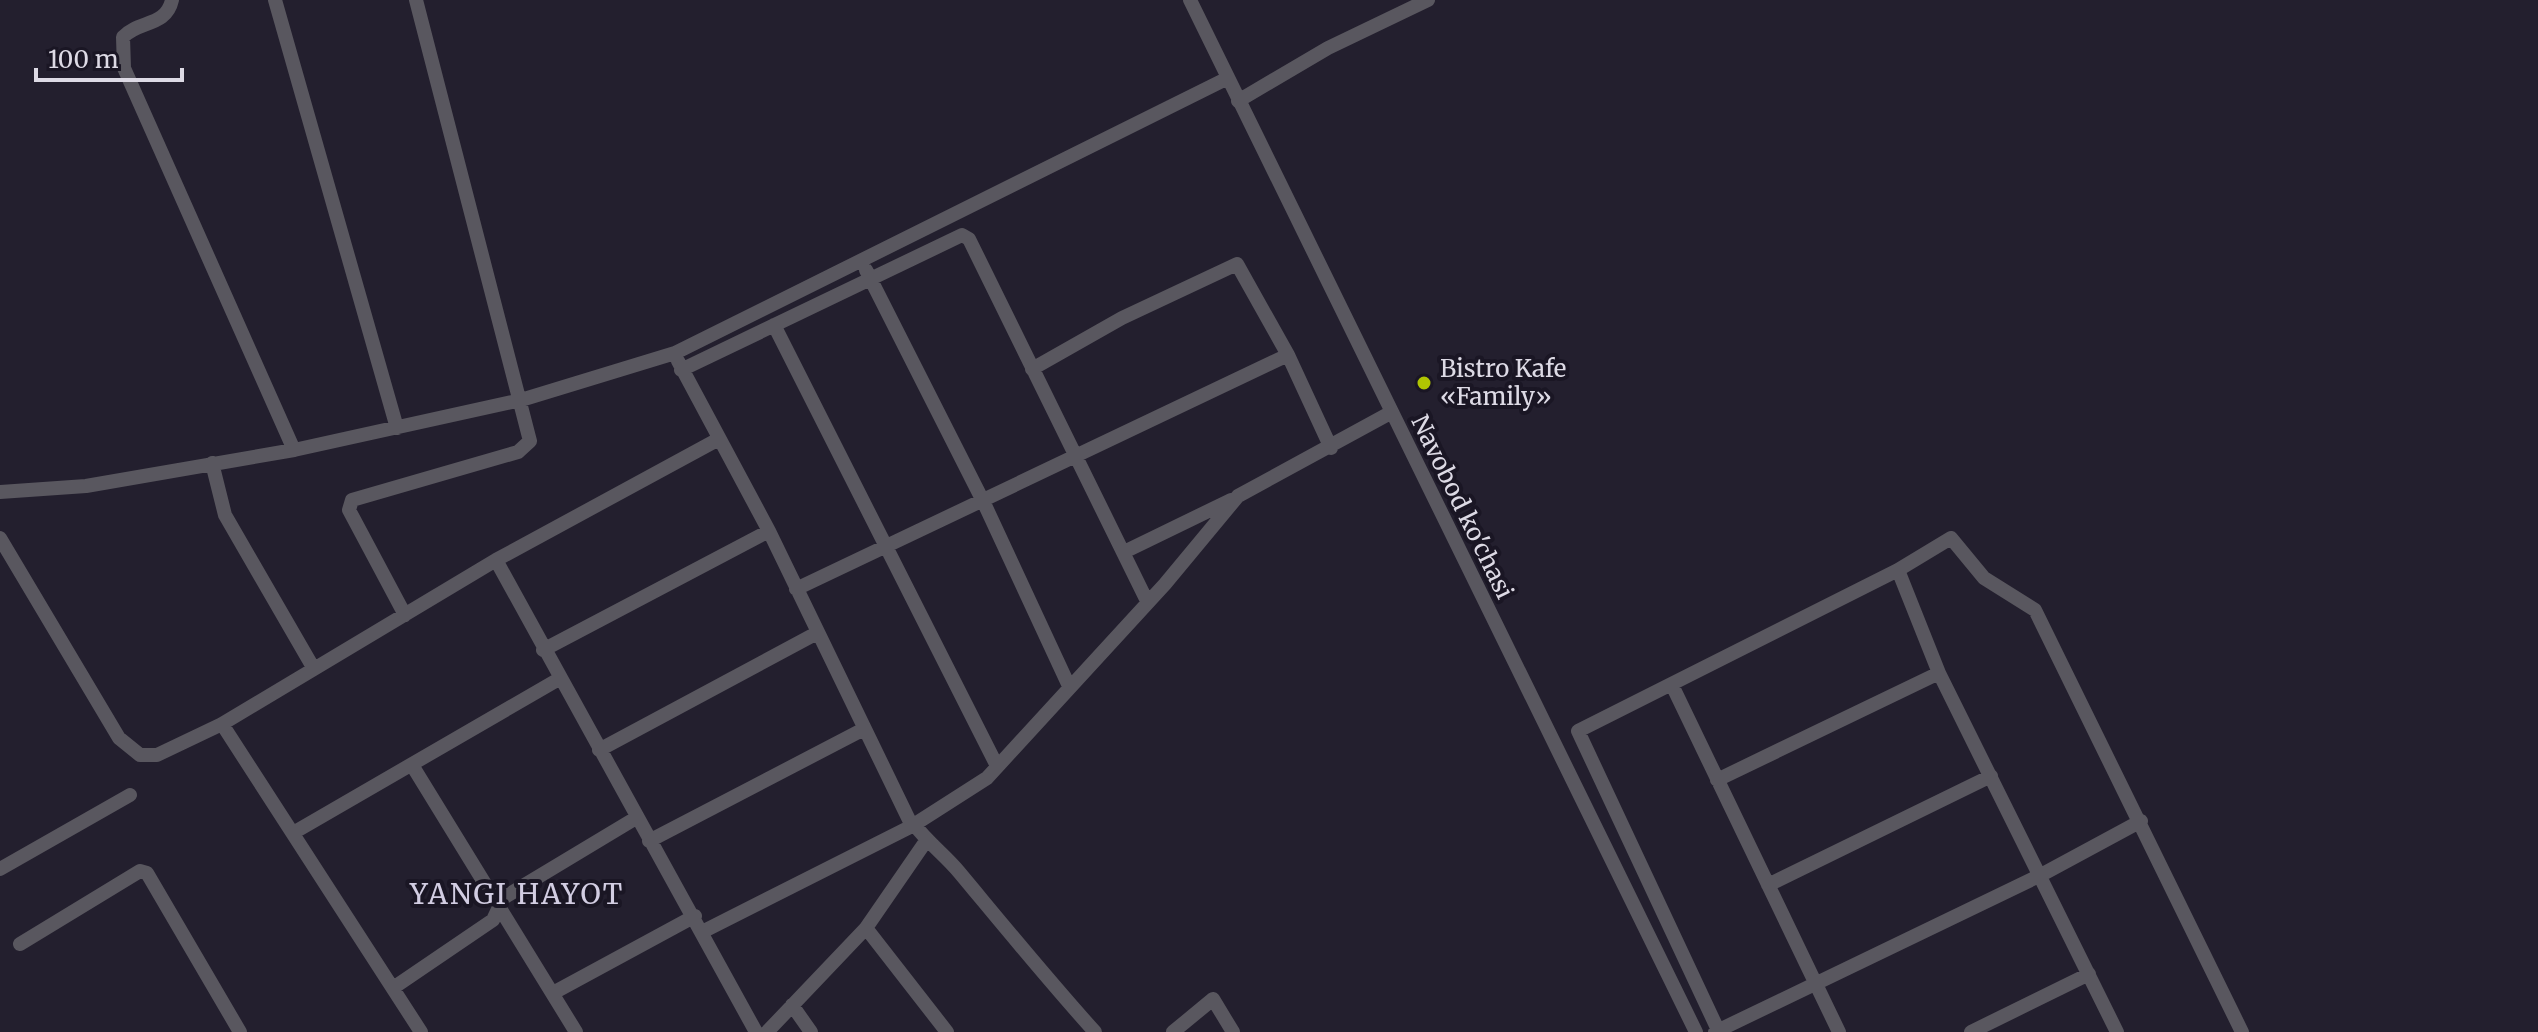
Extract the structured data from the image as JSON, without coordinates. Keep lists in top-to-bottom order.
{
  "streets": {
    "street": ["Navobod ko'chasi"]
  },
  "districts": ["YANGI HAYOT"],
  "places": ["Bistro Kafe «Family»"],
  "scale_bar": "100 m"
}
